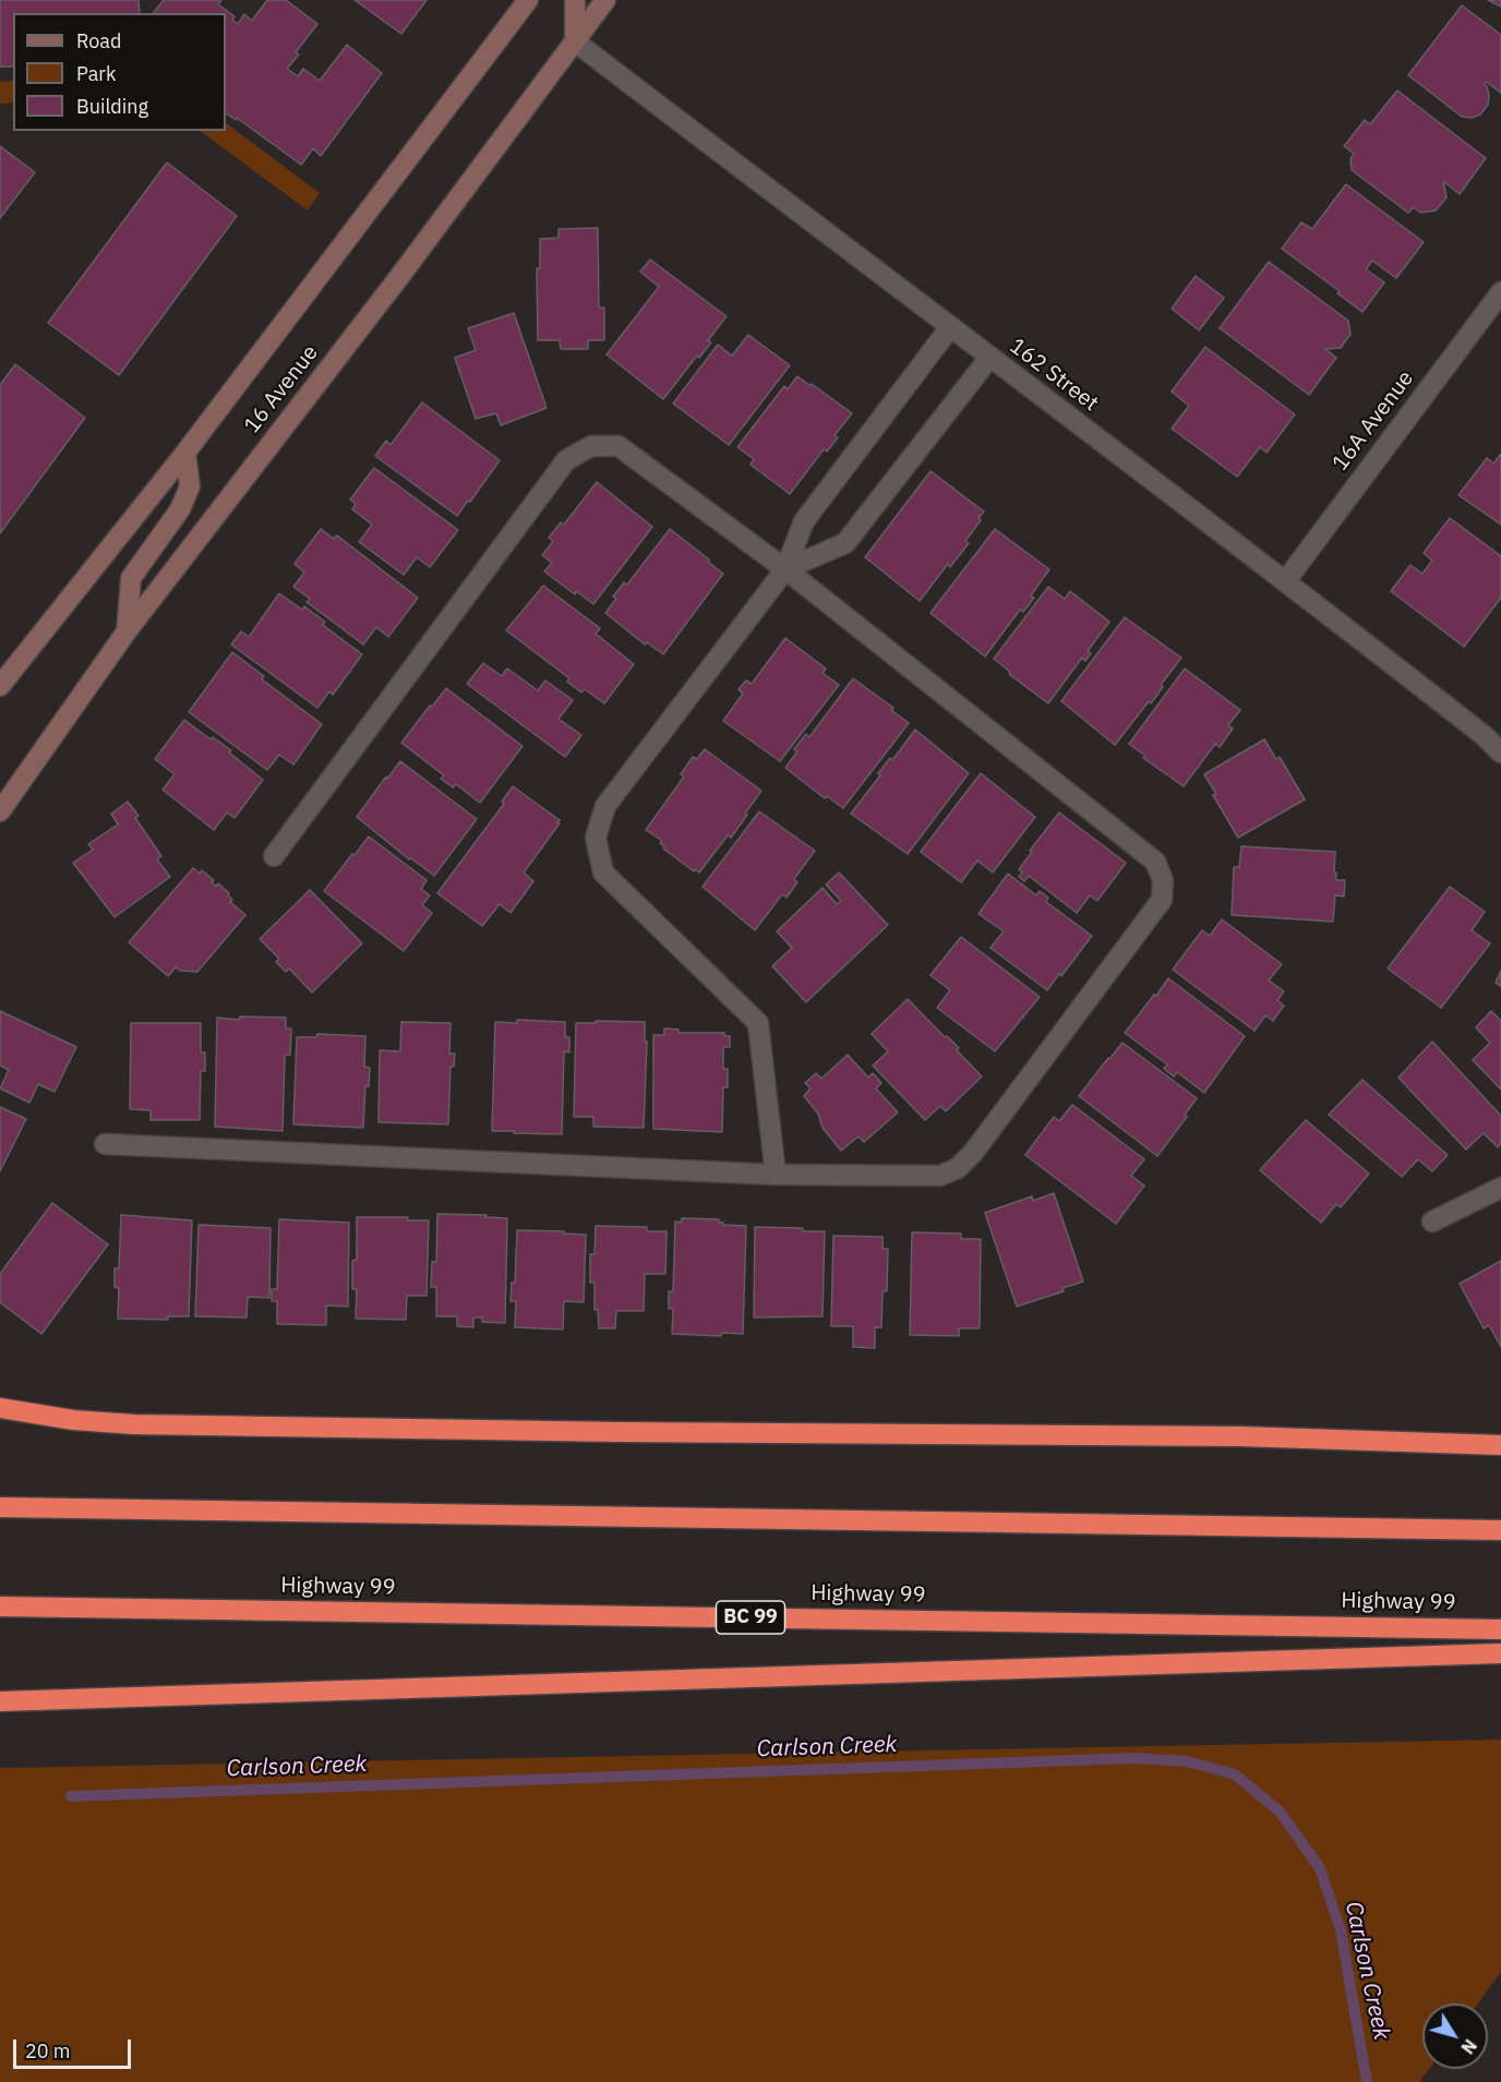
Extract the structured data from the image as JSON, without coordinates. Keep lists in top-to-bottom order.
{
  "streets": {
    "highway": ["Highway 99", "BC 99"],
    "main road": ["16 Avenue"],
    "street": ["162 Street", "16A Avenue"]
  },
  "crossings": [
    ["162 Street", "16 Avenue"],
    ["162 Street", "16A Avenue"]
  ],
  "water": ["Carlson Creek"],
  "legend": ["Road", "Park", "Building"],
  "scale_bar": "20 m",
  "north": "bottom right"
}
